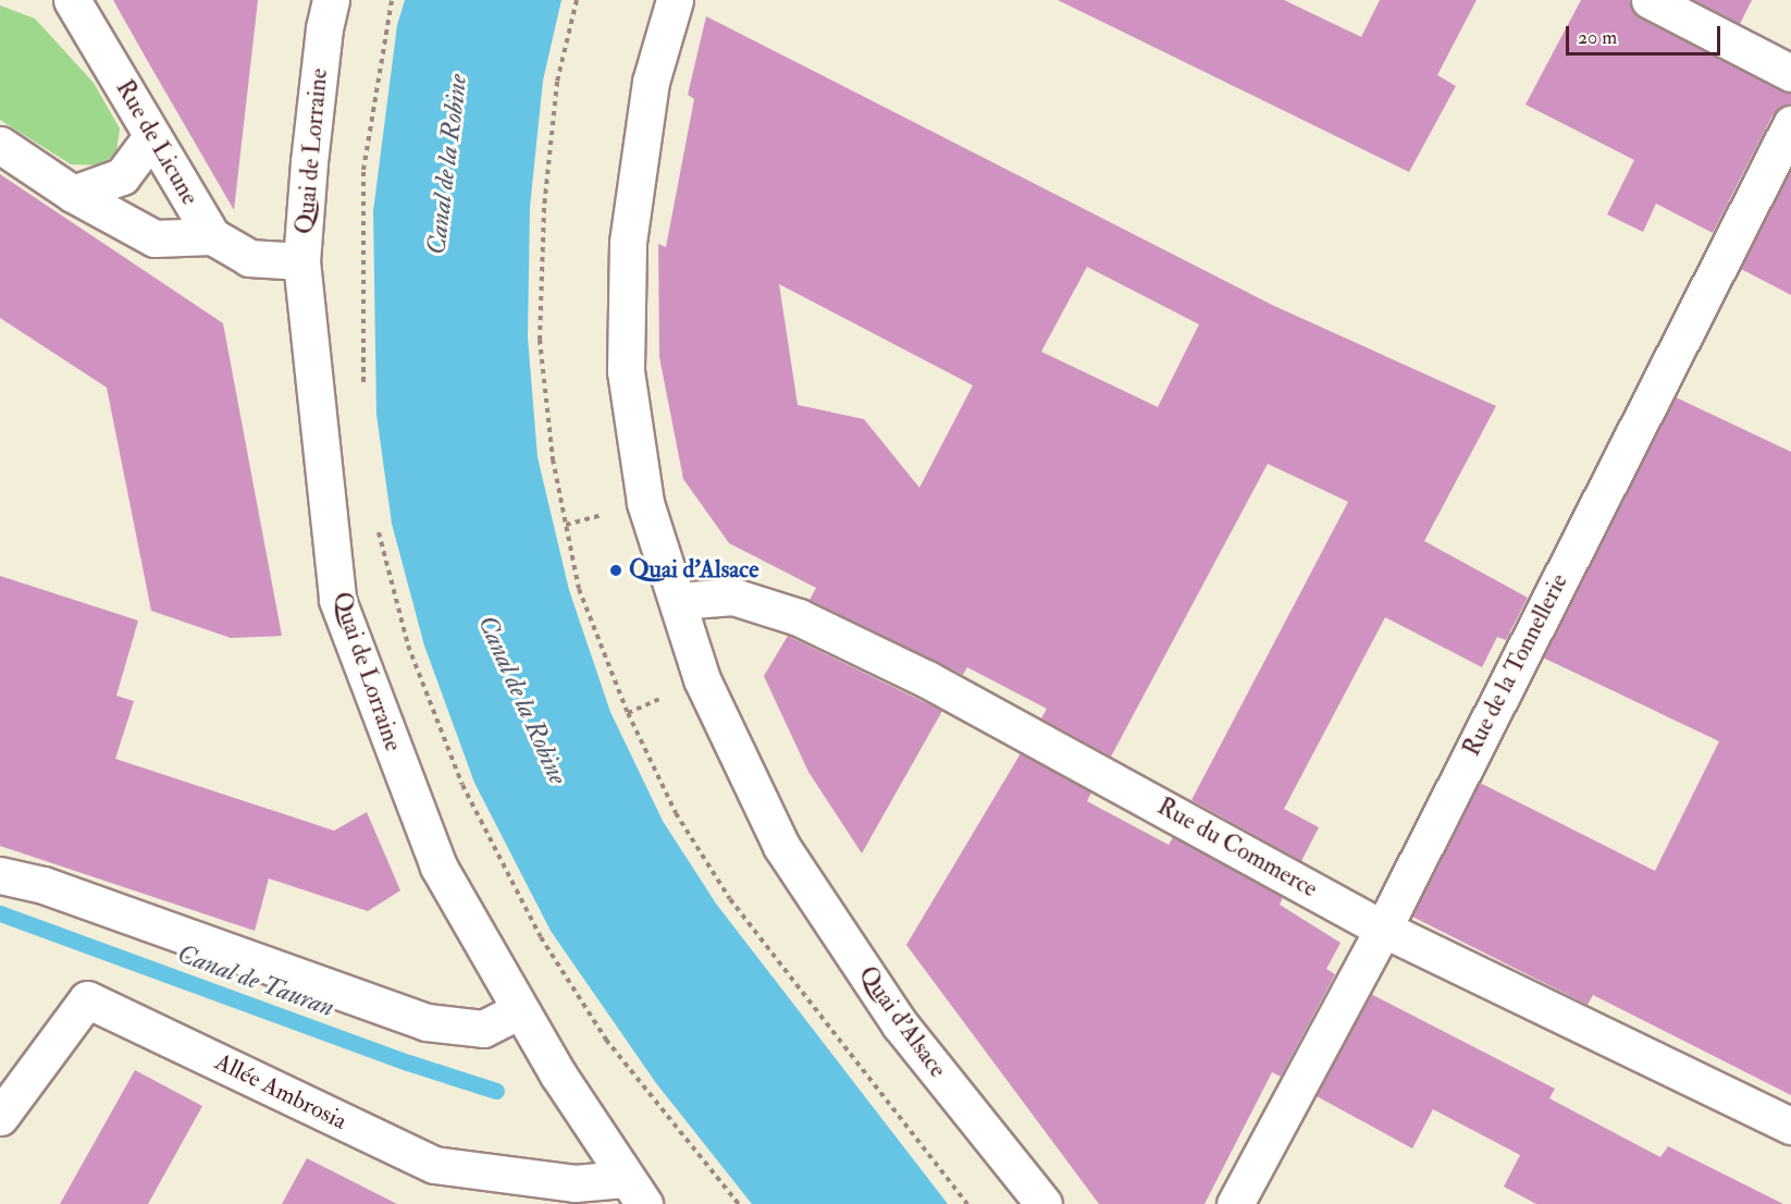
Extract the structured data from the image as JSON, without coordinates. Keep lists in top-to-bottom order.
{
  "streets": {
    "street": [
      "Rue de Licune",
      "Quai de Lorraine",
      "Rue de la Tonnellerie",
      "Rue du Commerce",
      "Quai d'Alsace",
      "Allée Ambrosia"
    ]
  },
  "crossings": [
    ["Quai de Lorraine", "Allée Ambrosia"],
    ["Rue de la Tonnellerie", "Rue du Commerce"],
    ["Rue du Commerce", "Quai d'Alsace"]
  ],
  "water": ["Canal de la Robine", "Canal de Tauran"],
  "places": ["Quai d'Alsace"],
  "scale_bar": "20 m"
}
